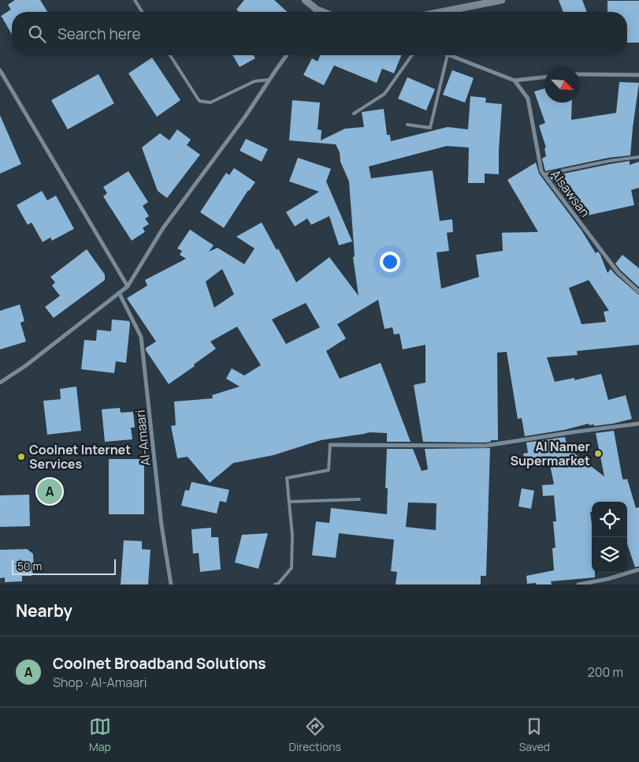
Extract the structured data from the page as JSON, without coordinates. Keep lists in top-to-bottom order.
{
  "streets": {
    "street": ["Alsawsan", "Al-Amaari"]
  },
  "places": ["Al Namer Supermarket", "Coolnet Internet Services"],
  "scale_bar": "50 m",
  "north": "bottom right",
  "page": {
    "search": "Search here",
    "pins": "A",
    "scale": "50 m",
    "heading": "Nearby",
    "list": [
      {
        "mark": "A",
        "name": "Coolnet Broadband Solutions",
        "note": "Shop · Al-Amaari",
        "value": "200 m"
      }
    ],
    "nav": ["Map", "Directions", "Saved"]
  }
}
